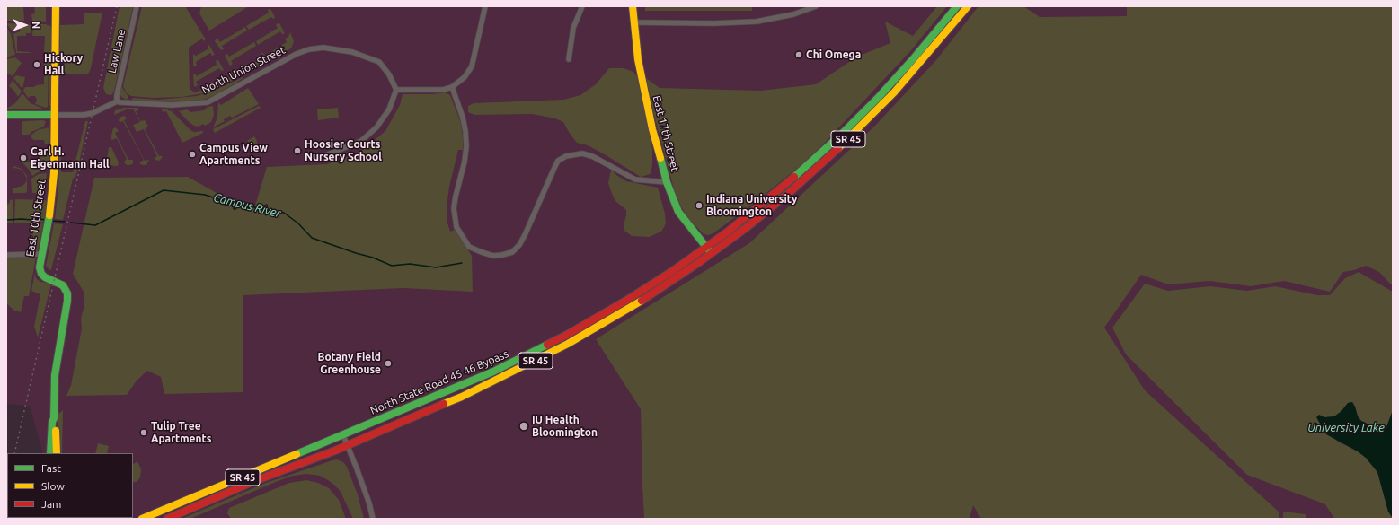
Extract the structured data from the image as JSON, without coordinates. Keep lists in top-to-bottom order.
{
  "streets": {
    "main road": [
      "East 17th Street",
      "SR 45",
      "East 10th Street",
      "North State Road 45 46 Bypass"
    ],
    "street": ["Law Lane", "North Union Street"]
  },
  "crossings": [
    ["Law Lane", "North Union Street"],
    ["East 17th Street", "SR 45"],
    ["East 17th Street", "North State Road 45 46 Bypass"]
  ],
  "water": ["Campus River", "University Lake"],
  "places": [
    "Chi Omega",
    "Hickory Hall",
    "Hoosier Courts Nursery School",
    "Campus View Apartments",
    "Carl H. Eigenmann Hall",
    "Indiana University Bloomington",
    "Botany Field Greenhouse",
    "IU Health Bloomington",
    "Tulip Tree Apartments"
  ],
  "legend": ["Fast", "Slow", "Jam"],
  "north": "right"
}
